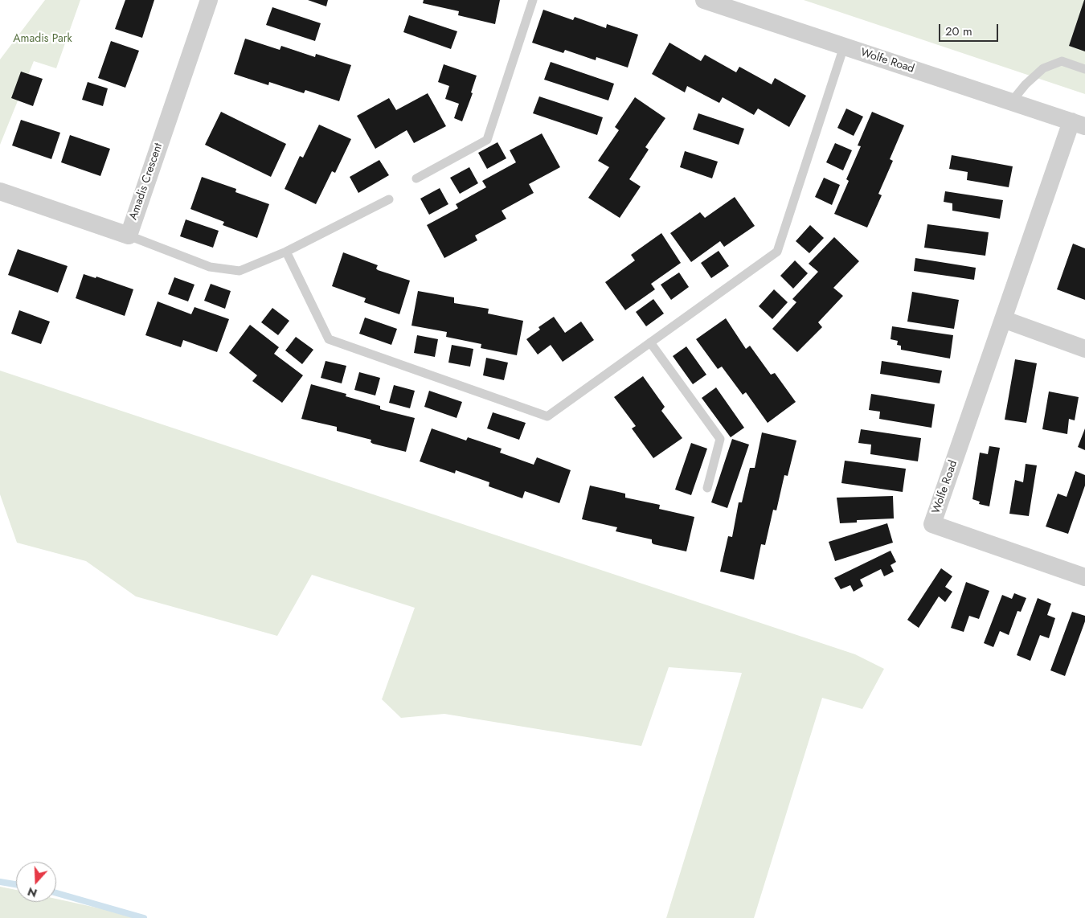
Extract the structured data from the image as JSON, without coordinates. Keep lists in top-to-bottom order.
{
  "streets": {
    "street": ["Wolfe Road", "Amadis Crescent"]
  },
  "parks": ["Amadis Park"],
  "scale_bar": "20 m",
  "north": "bottom"
}
